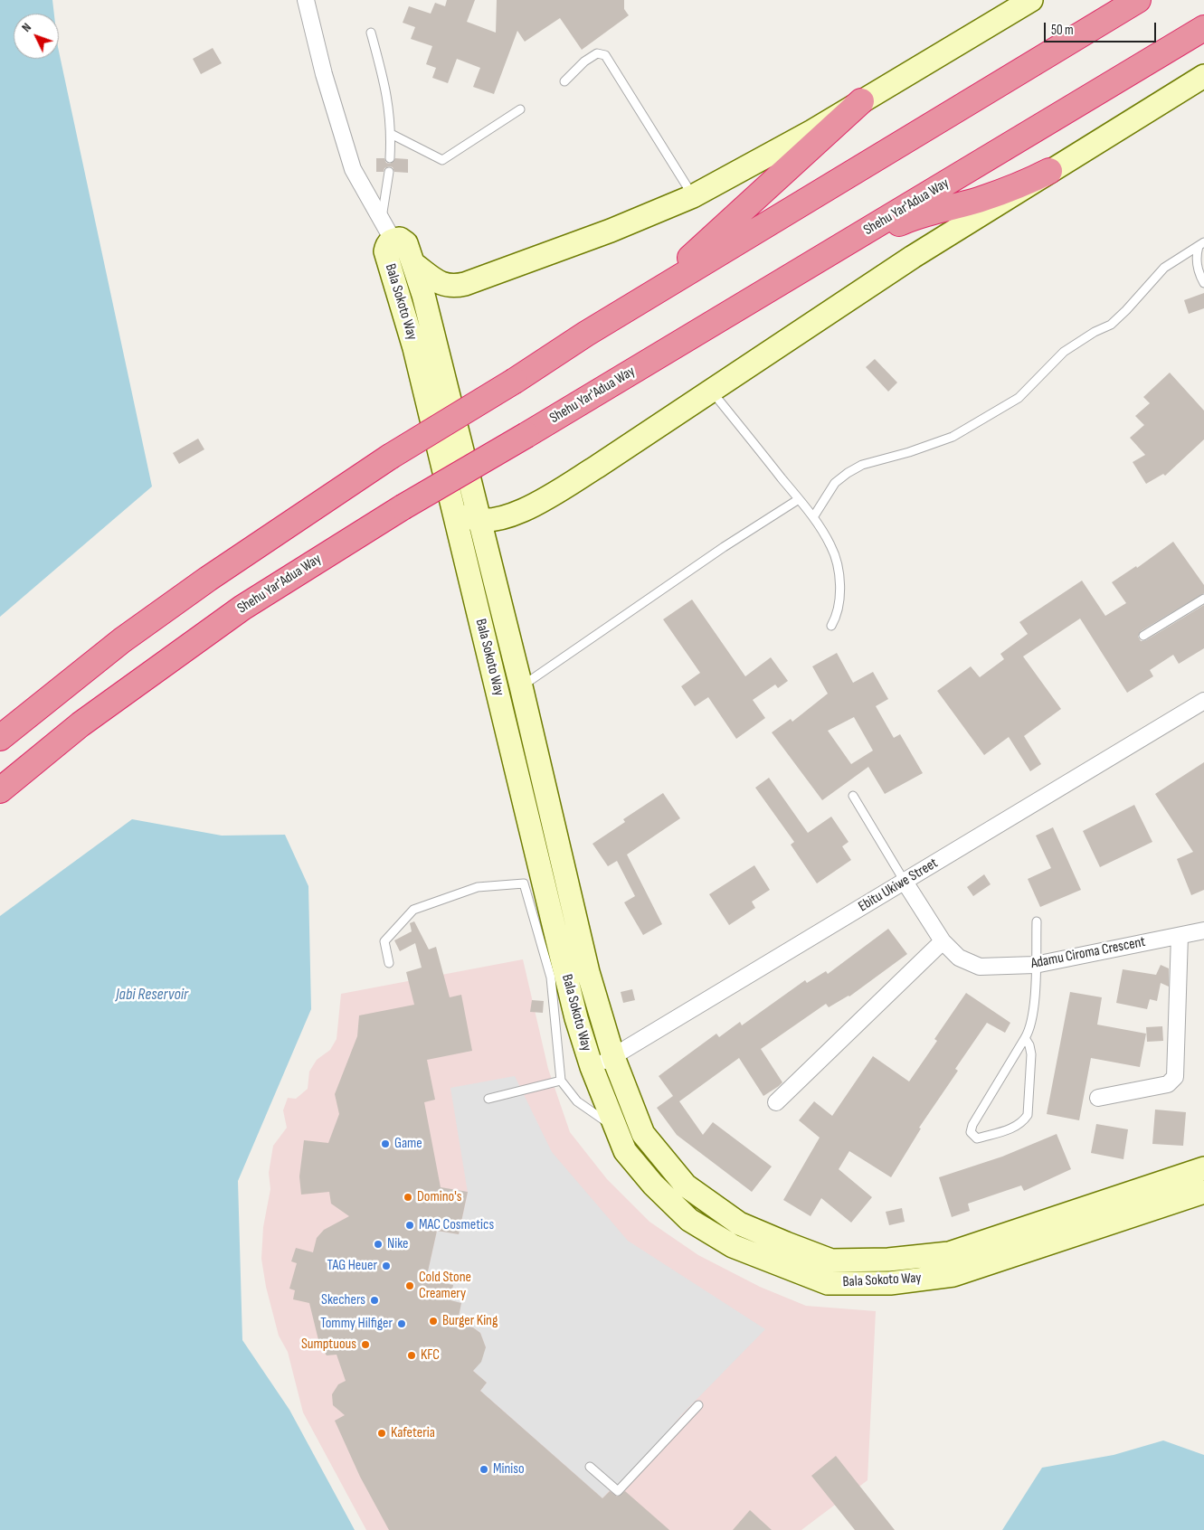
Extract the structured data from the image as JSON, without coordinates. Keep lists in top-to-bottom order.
{
  "streets": {
    "highway": ["Shehu Yar'Adua Way"],
    "street": ["Bala Sokoto Way", "Ebitu Ukiwe Street", "Adamu Ciroma Crescent"]
  },
  "crossings": [
    ["Bala Sokoto Way", "Ebitu Ukiwe Street"],
    ["Ebitu Ukiwe Street", "Adamu Ciroma Crescent"]
  ],
  "water": ["Jabi Reservoir"],
  "places": [
    "Game",
    "Domino's",
    "MAC Cosmetics",
    "Nike",
    "TAG Heuer",
    "Cold Stone Creamery",
    "Skechers",
    "Burger King",
    "Tommy Hilfiger",
    "Sumptuous",
    "KFC",
    "Kafeteria",
    "Miniso"
  ],
  "scale_bar": "50 m",
  "north": "top left"
}
